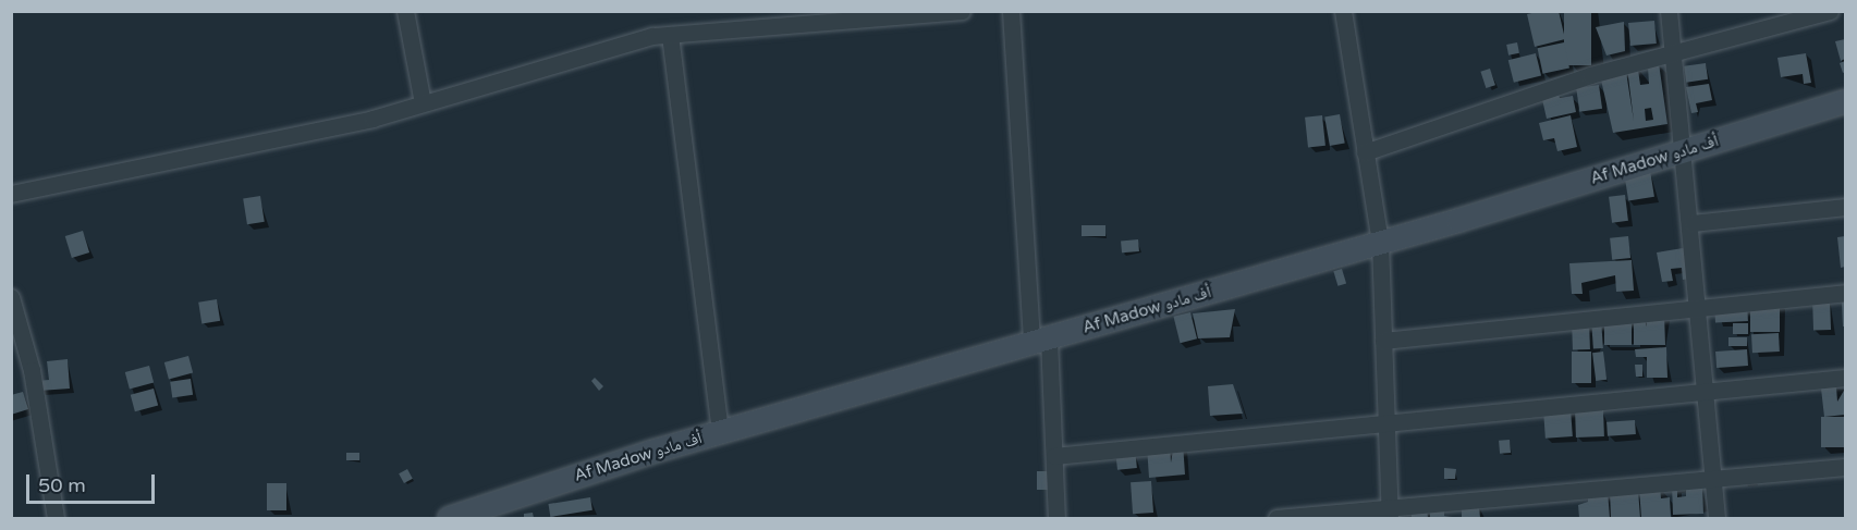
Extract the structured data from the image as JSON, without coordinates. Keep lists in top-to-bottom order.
{
  "streets": {
    "street": ["Af Madow أف مادو"]
  },
  "scale_bar": "50 m"
}
